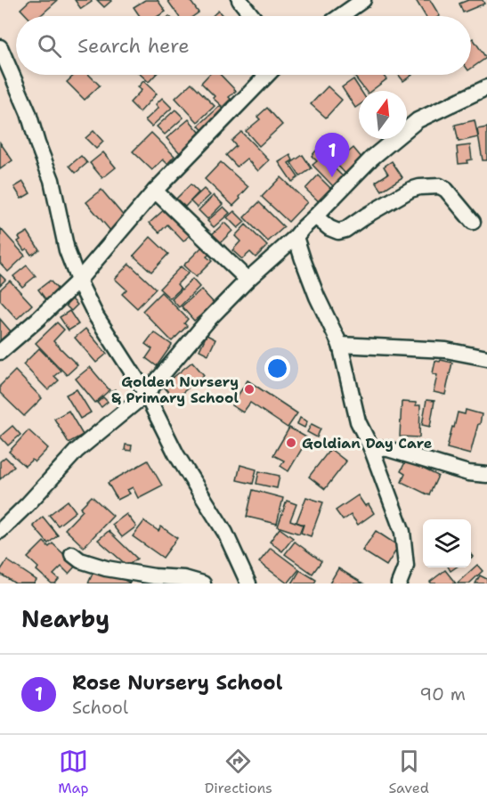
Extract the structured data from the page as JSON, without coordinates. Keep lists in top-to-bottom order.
{
  "places": ["Golden Nursery & Primary School", "Goldian Day Care"],
  "north": "top",
  "page": {
    "search": "Search here",
    "pins": "1",
    "heading": "Nearby",
    "list": [
      {
        "mark": "1",
        "name": "Rose Nursery School",
        "note": "School",
        "value": "90 m"
      }
    ],
    "nav": ["Map", "Directions", "Saved"]
  }
}
